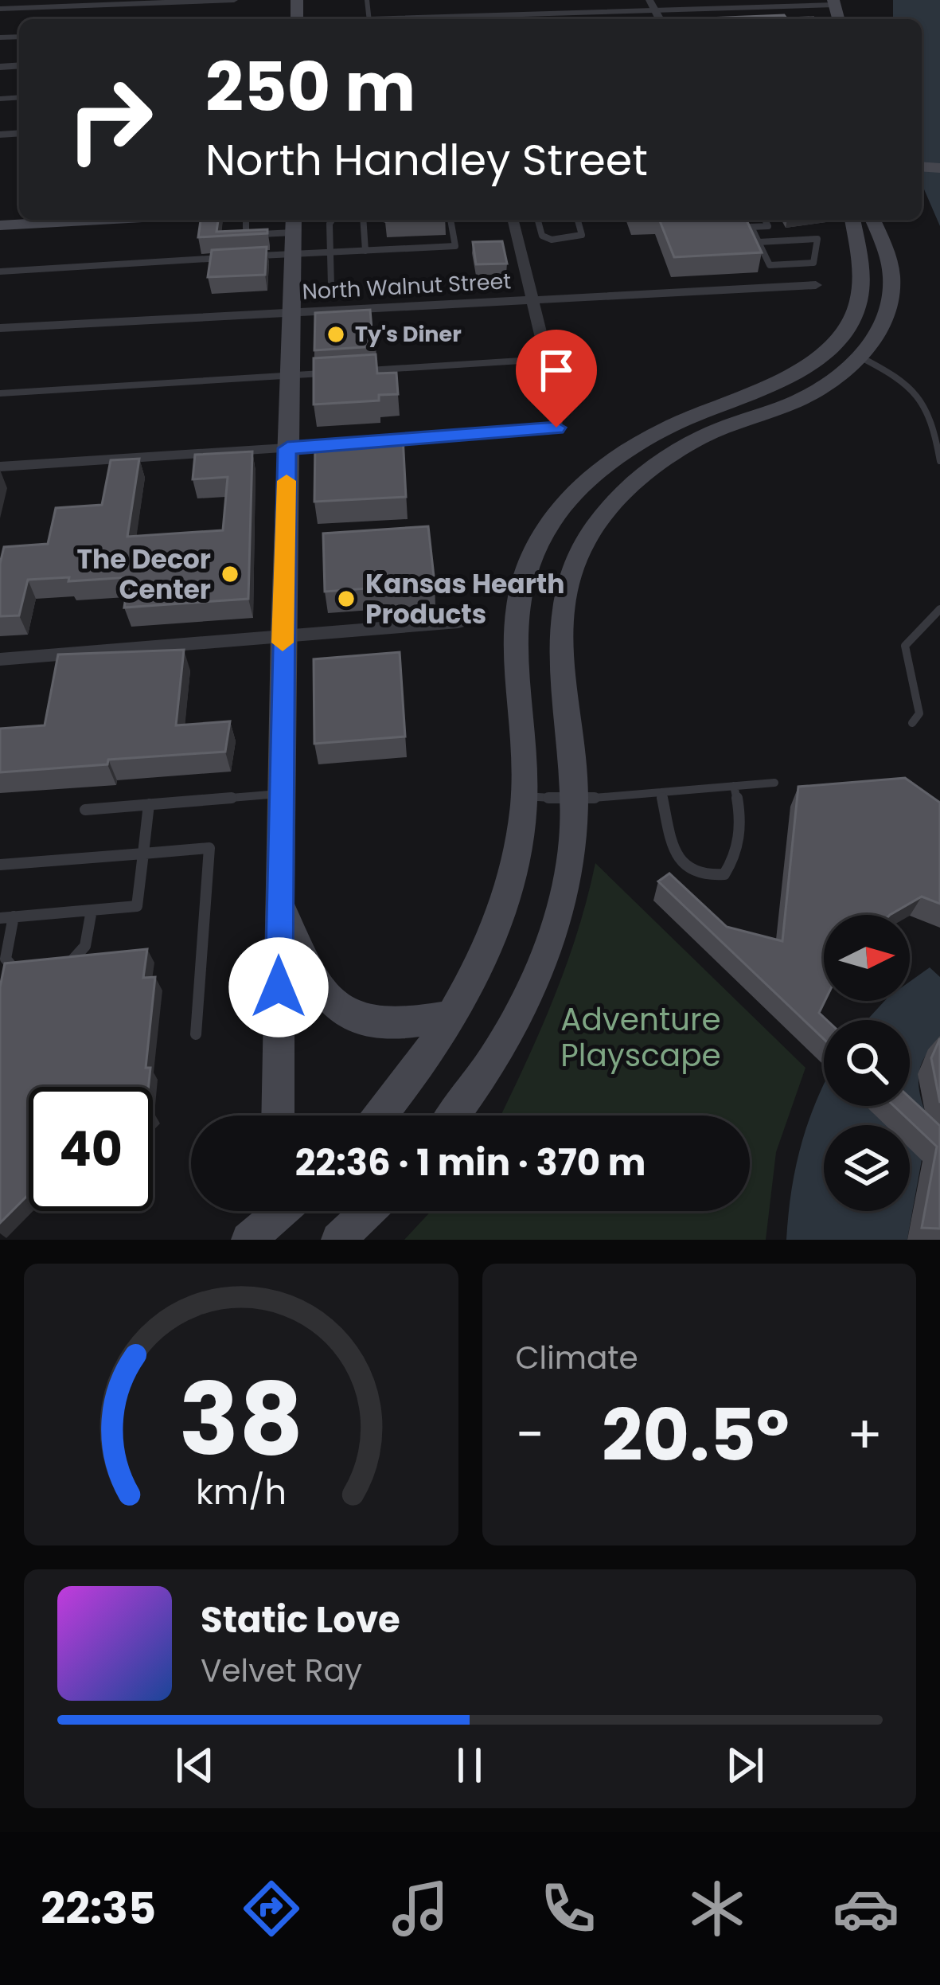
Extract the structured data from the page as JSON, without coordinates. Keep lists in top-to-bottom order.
{
  "streets": {
    "street": ["North Walnut Street"]
  },
  "parks": ["Adventure Playscape"],
  "places": ["Ty's Diner", "The Decor Center", "Kansas Hearth Products"],
  "north": "right",
  "page": {
    "turn": ["250 m", "North Handley Street"],
    "limit": "40",
    "trip": "22:36 · 1 min · 370 m",
    "tile": "Climate",
    "heat": ["−", "20.5°", "+"],
    "song": ["Static Love", "Velvet Ray"],
    "tabs": "22:35",
    "gauge": ["38", "km/h"]
  }
}
